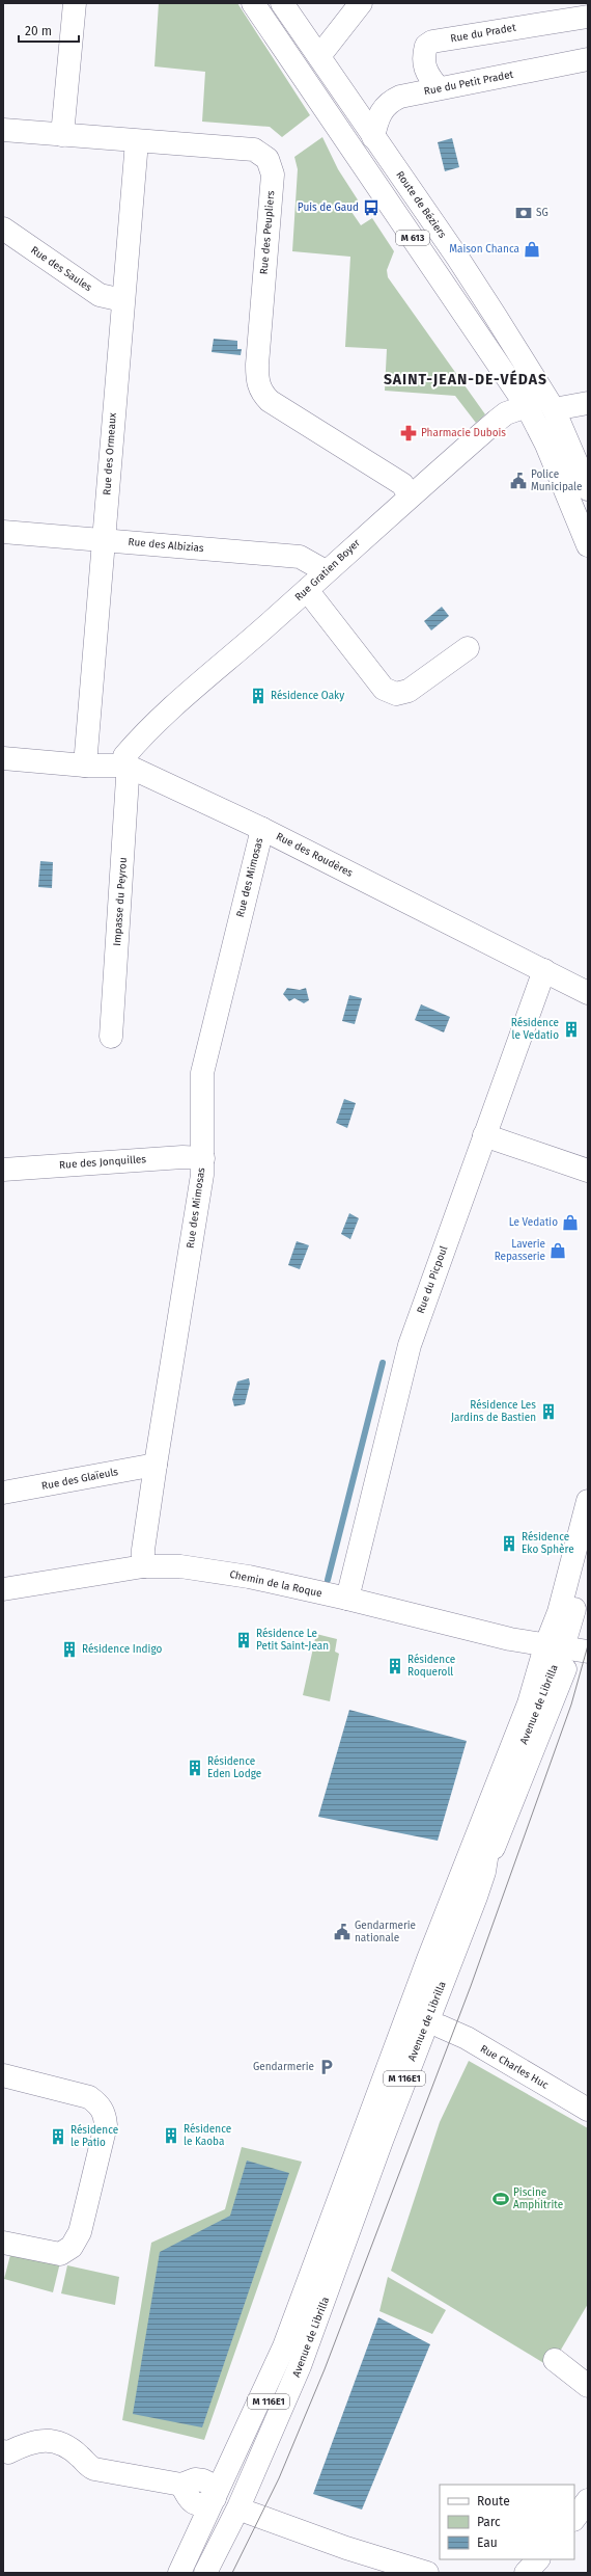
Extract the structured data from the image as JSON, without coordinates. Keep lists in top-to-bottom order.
{
  "streets": {
    "street": [
      "Rue du Pradet",
      "Rue du Petit Pradet",
      "Route de Béziers",
      "Rue des Peupliers",
      "M 613",
      "Rue des Saules",
      "Rue des Ormeaux",
      "Rue des Albizias",
      "Rue Gratien Boyer",
      "Rue des Roudères",
      "Rue des Mimosas",
      "Impasse du Peyrou",
      "Rue des Jonquilles",
      "Rue du Picpoul",
      "Rue des Glaïeuls",
      "Chemin de la Roque",
      "Avenue de Librilla",
      "Rue Charles Huc",
      "M 116E1"
    ]
  },
  "crossings": [
    ["Rue du Pradet", "Rue du Petit Pradet"],
    ["Rue du Petit Pradet", "Route de Béziers"],
    ["Route de Béziers", "M 613"],
    ["Route de Béziers", "Rue Gratien Boyer"],
    ["Rue des Peupliers", "Rue des Ormeaux"],
    ["Rue des Peupliers", "Rue Gratien Boyer"],
    ["M 613", "Rue Gratien Boyer"],
    ["Rue des Saules", "Rue des Ormeaux"],
    ["Rue des Ormeaux", "Rue des Albizias"],
    ["Rue des Ormeaux", "Rue des Roudères"],
    ["Rue des Albizias", "Rue Gratien Boyer"],
    ["Rue Gratien Boyer", "Rue des Roudères"],
    ["Rue Gratien Boyer", "Impasse du Peyrou"],
    ["Rue des Roudères", "Rue des Mimosas"],
    ["Rue des Roudères", "Impasse du Peyrou"],
    ["Rue des Roudères", "Rue du Picpoul"],
    ["Rue des Mimosas", "Rue des Jonquilles"],
    ["Rue des Mimosas", "Rue des Glaïeuls"],
    ["Rue des Mimosas", "Chemin de la Roque"],
    ["Rue du Picpoul", "Chemin de la Roque"],
    ["Chemin de la Roque", "Avenue de Librilla"],
    ["Avenue de Librilla", "Rue Charles Huc"],
    ["Avenue de Librilla", "M 116E1"]
  ],
  "districts": ["SAINT-JEAN-DE-VÉDAS"],
  "places": {
    "bus stop": ["Puis de Gaud"],
    "bank": ["SG"],
    "shop": ["Maison Chanca", "Le Vedatio", "Laverie Repasserie"],
    "pharmacy": ["Pharmacie Dubois"],
    "public building": ["Police Municipale", "Gendarmerie nationale"],
    "building": [
      "Résidence Oaky",
      "Résidence le Vedatio",
      "Résidence Les Jardins de Bastien",
      "Résidence Eko Sphère",
      "Résidence Le Petit Saint-Jean",
      "Résidence Indigo",
      "Résidence Roqueroll",
      "Résidence Eden Lodge",
      "Résidence le Kaoba",
      "Résidence le Patio"
    ],
    "parking": ["Gendarmerie"],
    "sports": ["Piscine Amphitrite"]
  },
  "legend": ["Route", "Parc", "Eau"],
  "scale_bar": "20 m"
}
